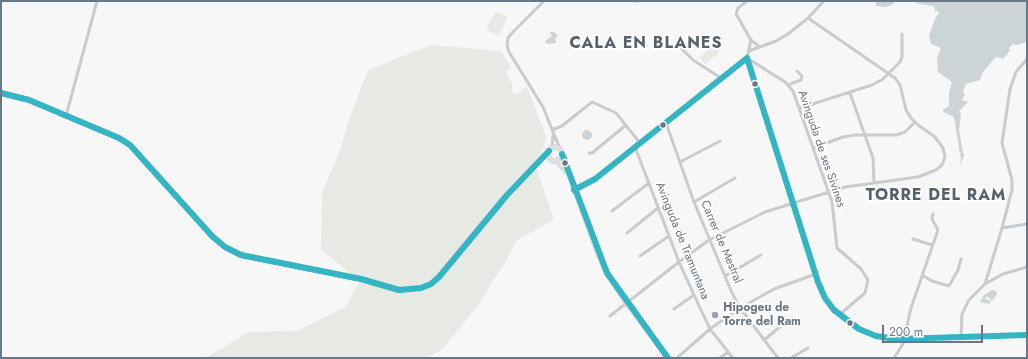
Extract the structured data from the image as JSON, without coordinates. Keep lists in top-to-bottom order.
{
  "streets": {
    "street": ["Avinguda de ses Sivines", "Avinguda de Tramuntana", "Carrer de Mestral"]
  },
  "districts": ["CALA EN BLANES", "TORRE DEL RAM"],
  "places": ["Hipogeu de Torre del Ram"],
  "scale_bar": "200 m"
}
